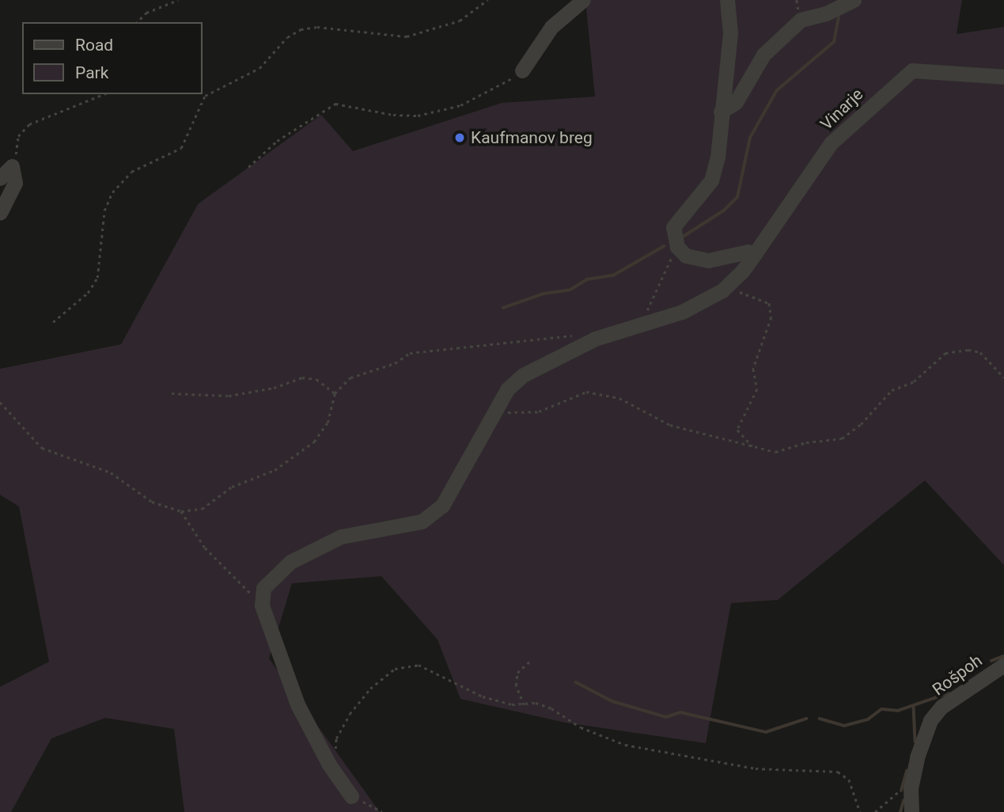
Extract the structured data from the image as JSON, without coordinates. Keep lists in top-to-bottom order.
{
  "streets": {
    "street": ["Vinarje", "Rošpoh"]
  },
  "places": ["Kaufmanov breg"],
  "legend": ["Road", "Park"]
}
